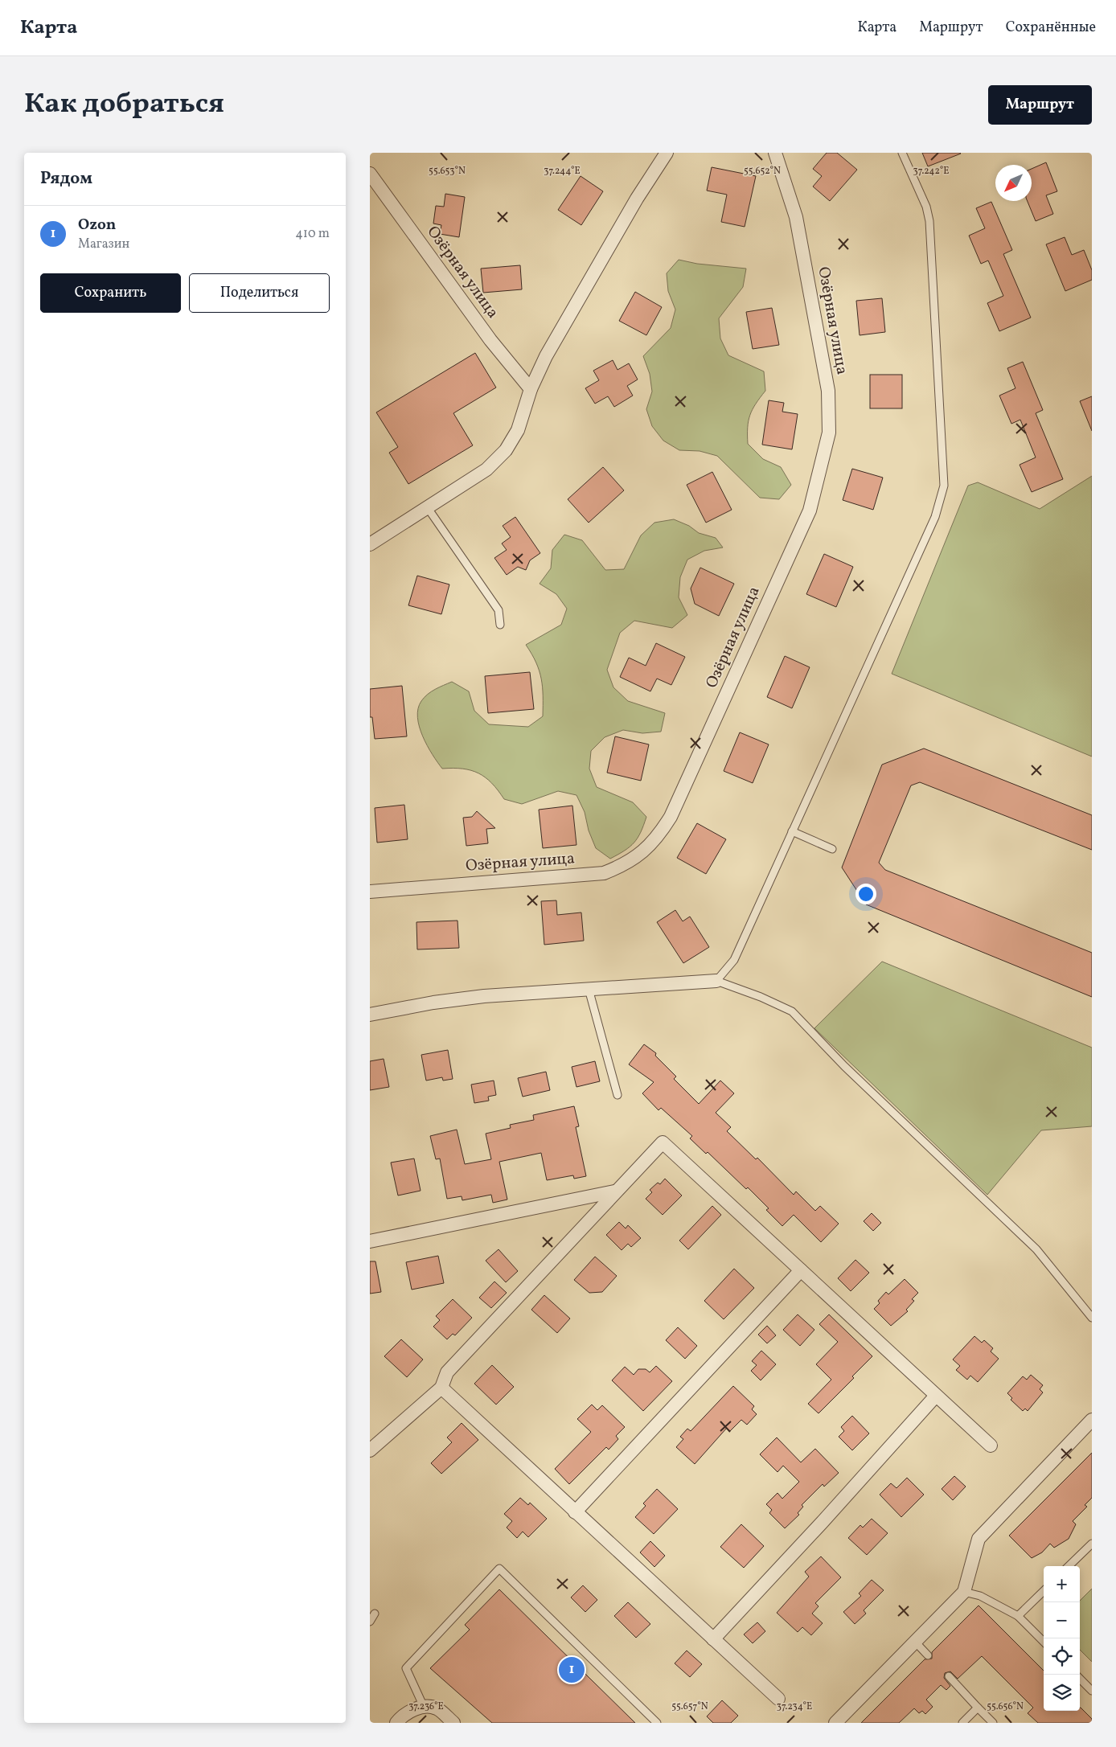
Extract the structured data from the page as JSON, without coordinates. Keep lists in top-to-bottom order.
{
  "streets": {
    "street": ["Озёрная улица"]
  },
  "north": "bottom left",
  "page": {
    "header": "Карта",
    "nav": ["Карта", "Маршрут", "Сохранённые"],
    "title": "Как добраться",
    "buttons": [
      "Маршрут",
      ["Сохранить", "Поделиться"]
    ],
    "heading": "Рядом",
    "list": [
      {
        "mark": "1",
        "name": "Ozon",
        "note": "Магазин",
        "value": "410 m"
      }
    ],
    "map_buttons": ["+", "−"],
    "pins": "1"
  },
  "coordinates": [
    "37.244°E",
    "37.242°E",
    "55.653°N",
    "55.652°N",
    "55.657°N",
    "55.656°N",
    "37.236°E",
    "37.234°E"
  ]
}
